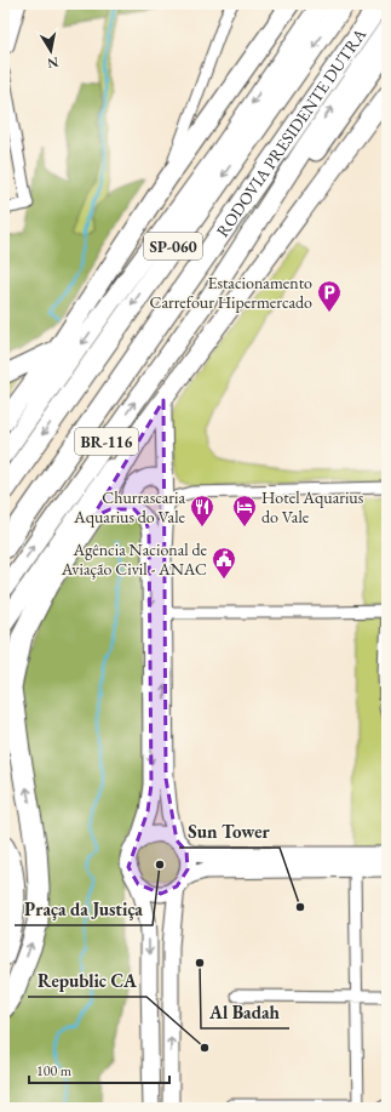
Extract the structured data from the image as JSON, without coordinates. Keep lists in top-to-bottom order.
{
  "streets": {
    "highway": ["RODOVIA PRESIDENTE DUTRA", "SP-060"],
    "main road": ["BR-116"]
  },
  "places": {
    "parking": ["Estacionamento Carrefour Hipermercado"],
    "restaurant": ["Churrascaria Aquarius do Vale"],
    "hotel": ["Hotel Aquarius do Vale"],
    "public building": ["Agência Nacional de Aviação Civil - ANAC"],
    "other": [
      "Praça da Justiça",
      "Sun Tower",
      "Al Badah",
      "Republic CA"
    ]
  },
  "scale_bar": "100 m",
  "north": "bottom"
}
